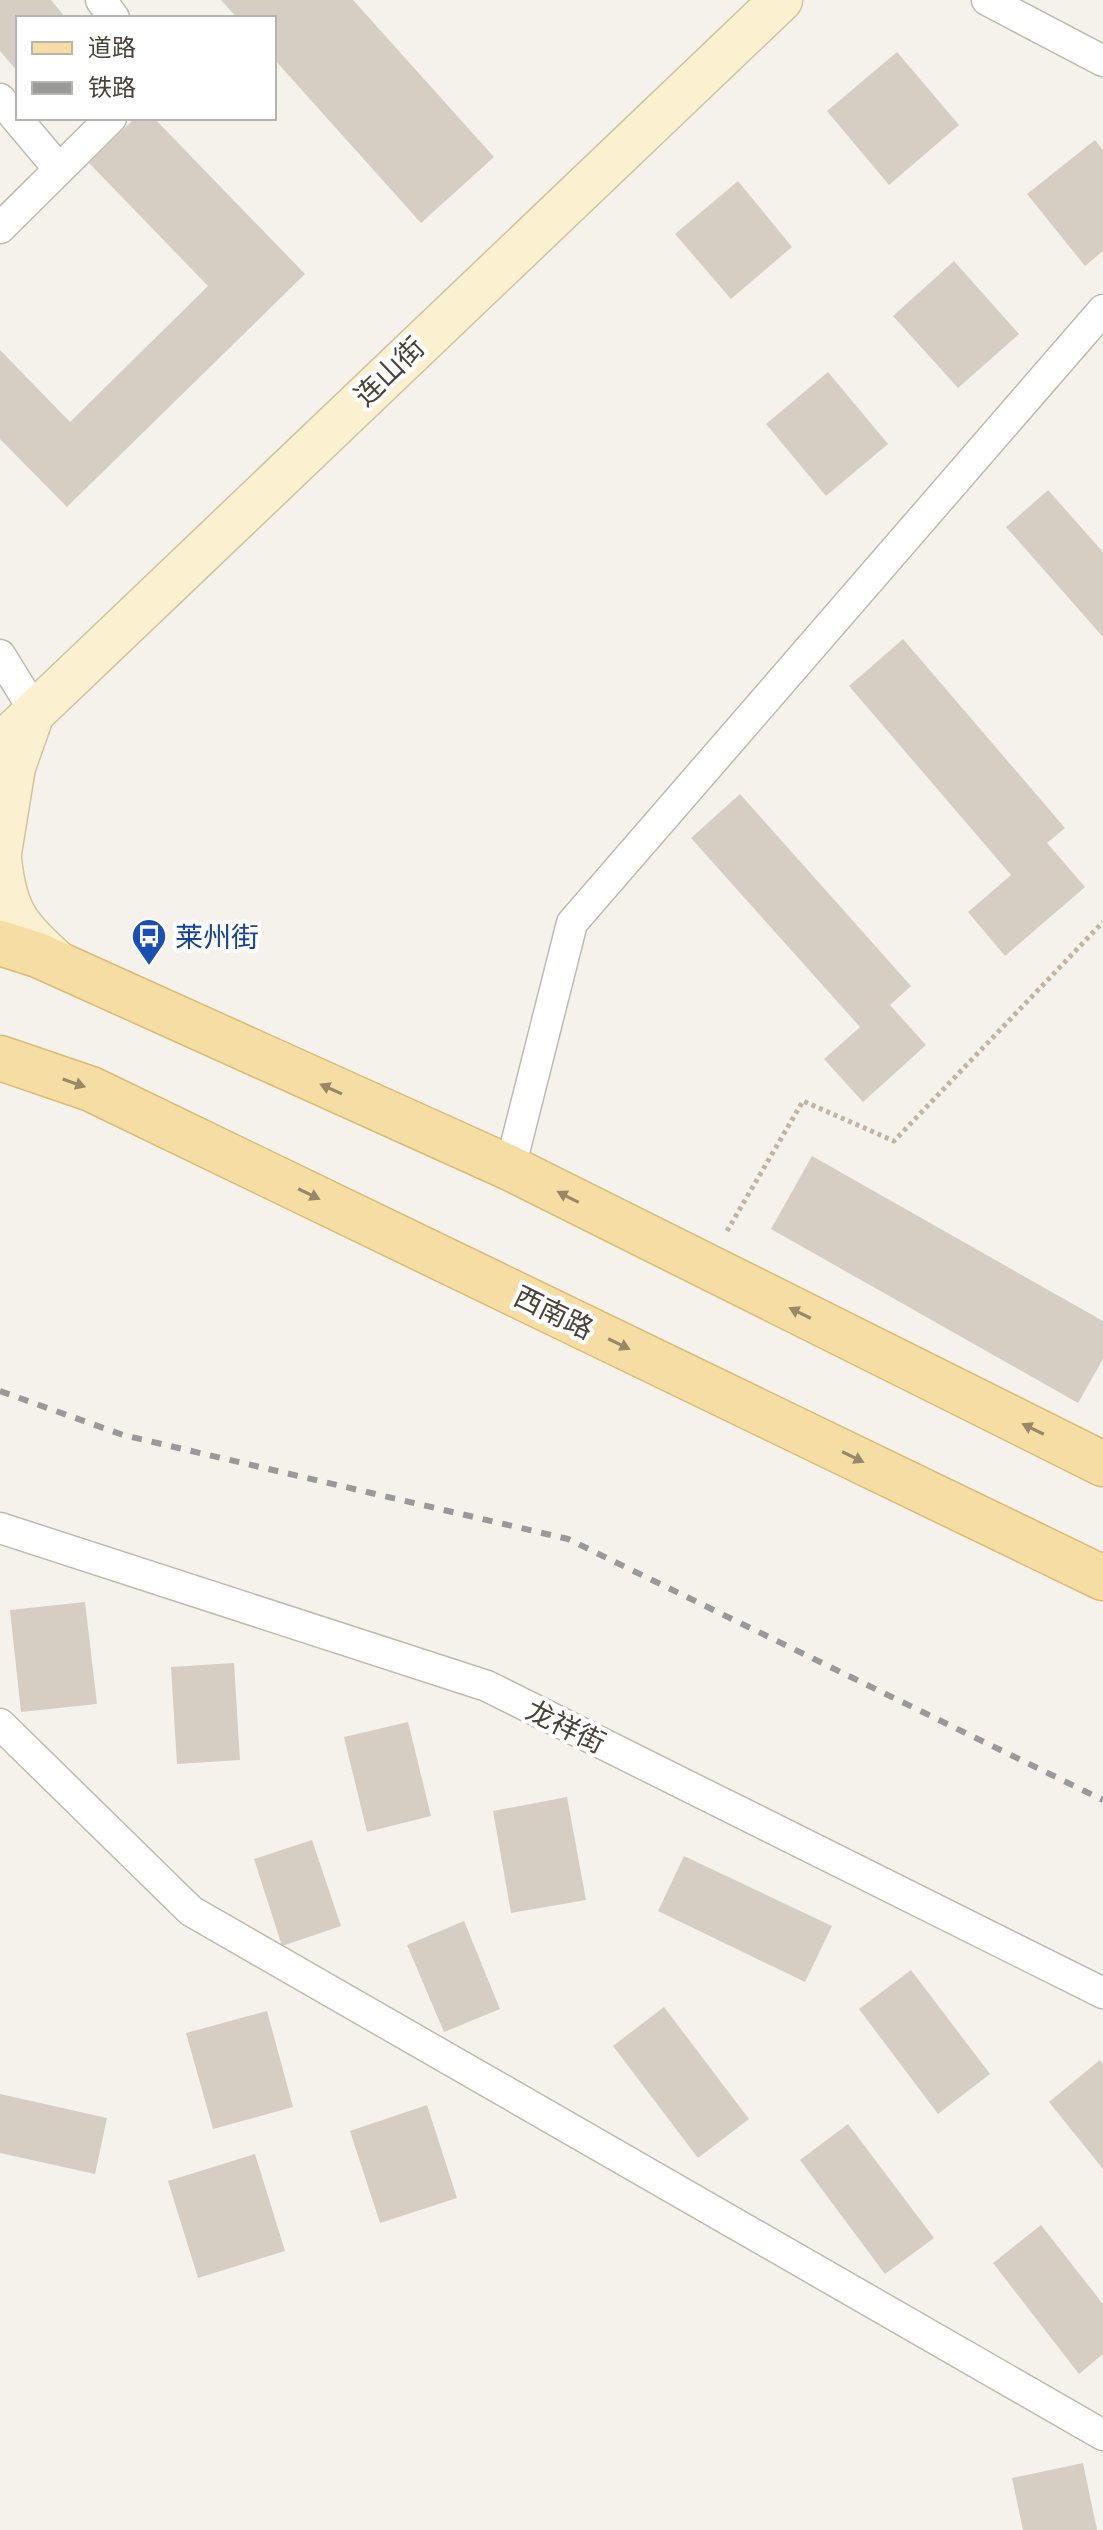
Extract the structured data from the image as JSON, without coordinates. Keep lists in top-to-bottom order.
{
  "streets": {
    "main road": ["西南路"],
    "street": ["连山街", "龙祥街"]
  },
  "places": {
    "bus stop": ["莱州街"]
  },
  "legend": ["道路", "铁路"]
}
